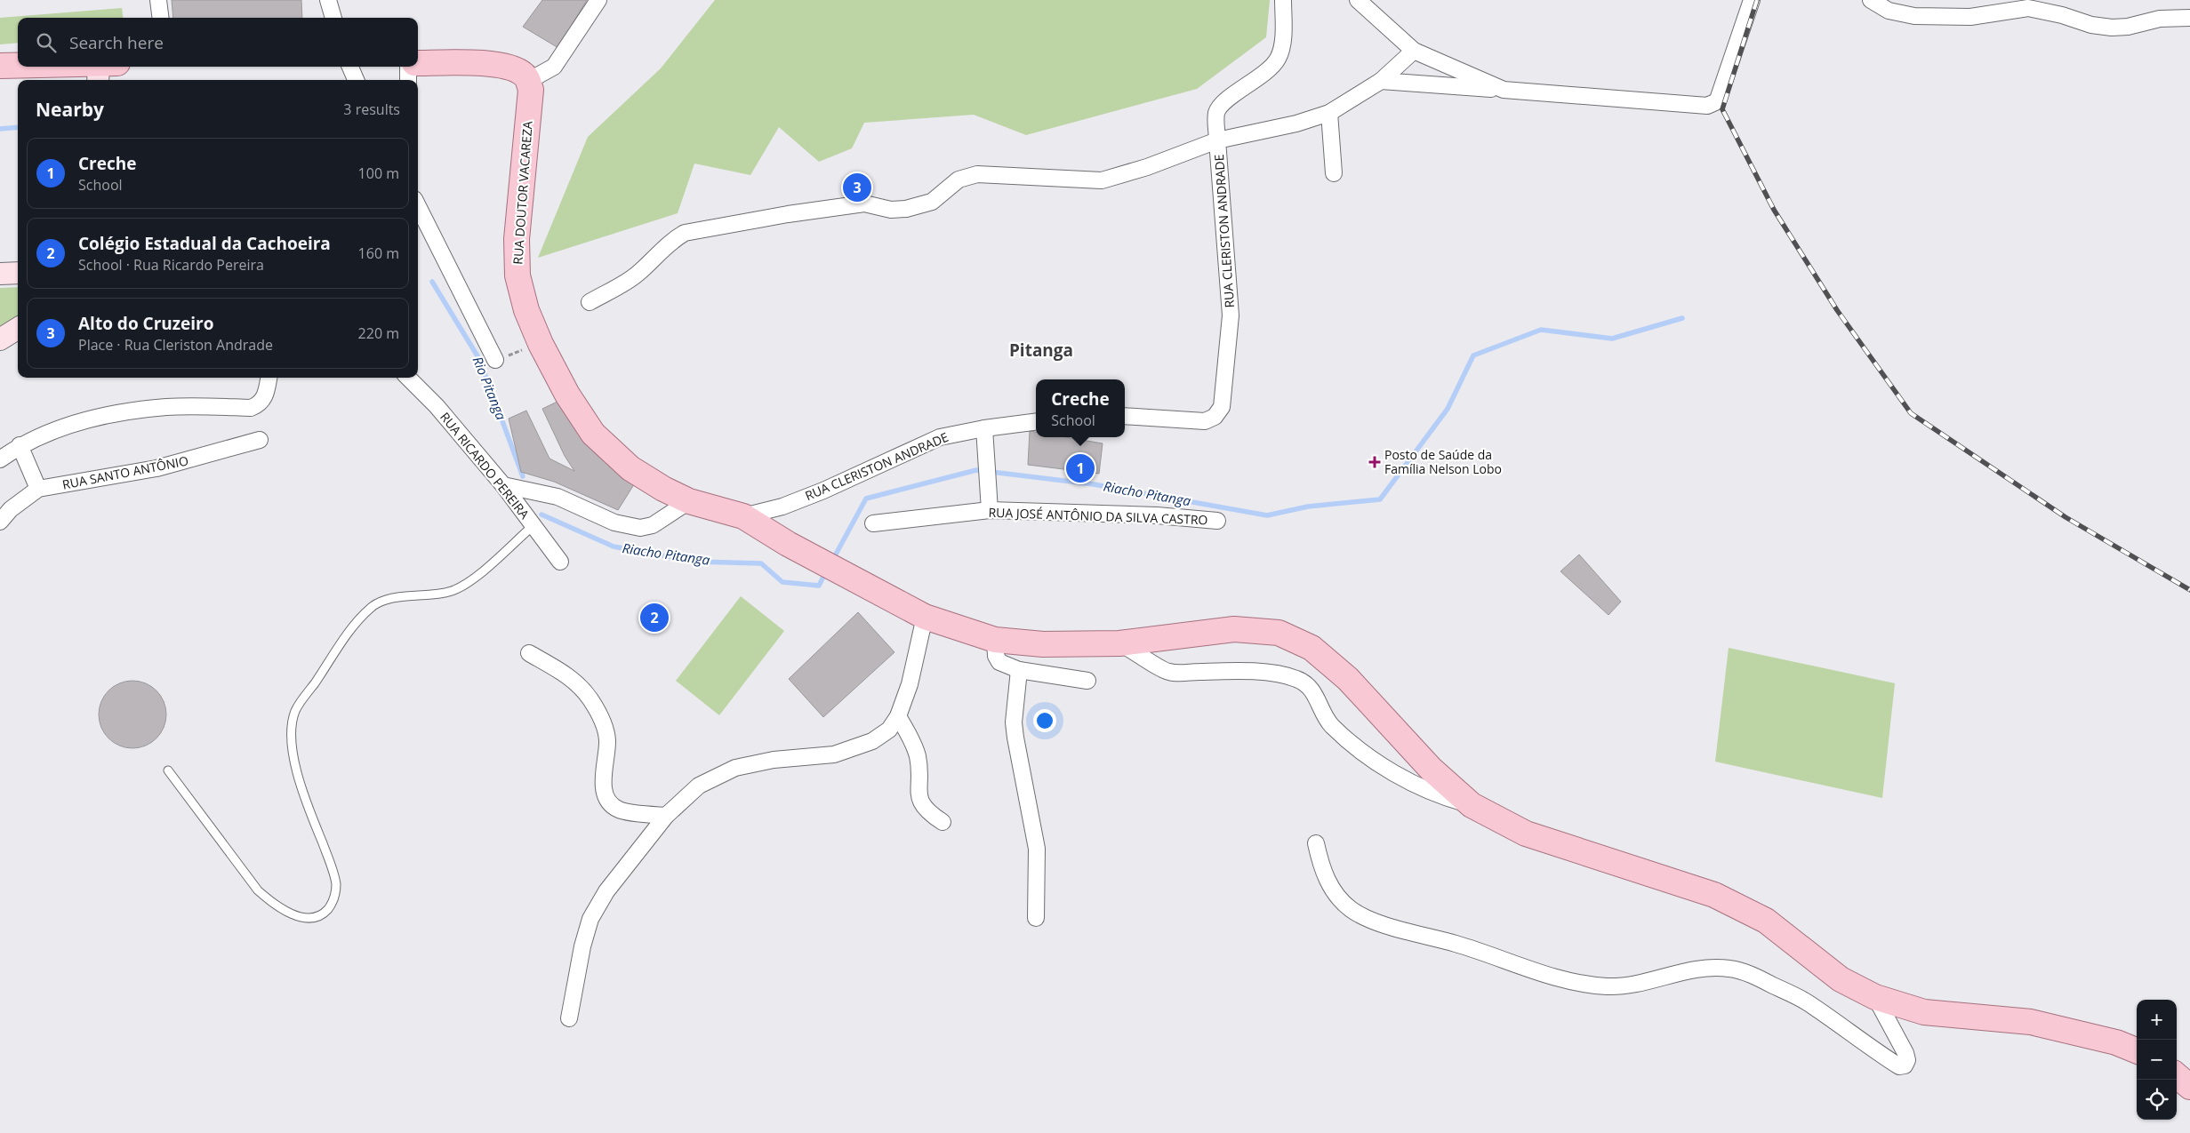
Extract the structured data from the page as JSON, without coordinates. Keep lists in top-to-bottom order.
{
  "streets": {
    "main road": ["RUA DOUTOR VACAREZA"],
    "street": [
      "RUA CLERISTON ANDRADE",
      "RUA RICARDO PEREIRA",
      "RUA SANTO ANTÔNIO",
      "RUA JOSÉ ANTÔNIO DA SILVA CASTRO"
    ]
  },
  "crossings": [
    ["RUA DOUTOR VACAREZA", "RUA CLERISTON ANDRADE"]
  ],
  "districts": ["Pitanga"],
  "water": ["Rio Pitanga", "Riacho Pitanga"],
  "places": {
    "health": ["Posto de Saúde da Família Nelson Lobo"]
  },
  "page": {
    "search": "Search here",
    "heading": ["Nearby", "3 results"],
    "list": [
      {
        "mark": "1",
        "name": "Creche",
        "note": "School",
        "value": "100 m"
      },
      {
        "mark": "2",
        "name": "Colégio Estadual da Cachoeira",
        "note": "School · Rua Ricardo Pereira",
        "value": "160 m"
      },
      {
        "mark": "3",
        "name": "Alto do Cruzeiro",
        "note": "Place · Rua Cleriston Andrade",
        "value": "220 m"
      }
    ],
    "pins": ["3", "1", "2"],
    "popup": ["Creche", "School"],
    "map_buttons": ["+", "−"]
  }
}
